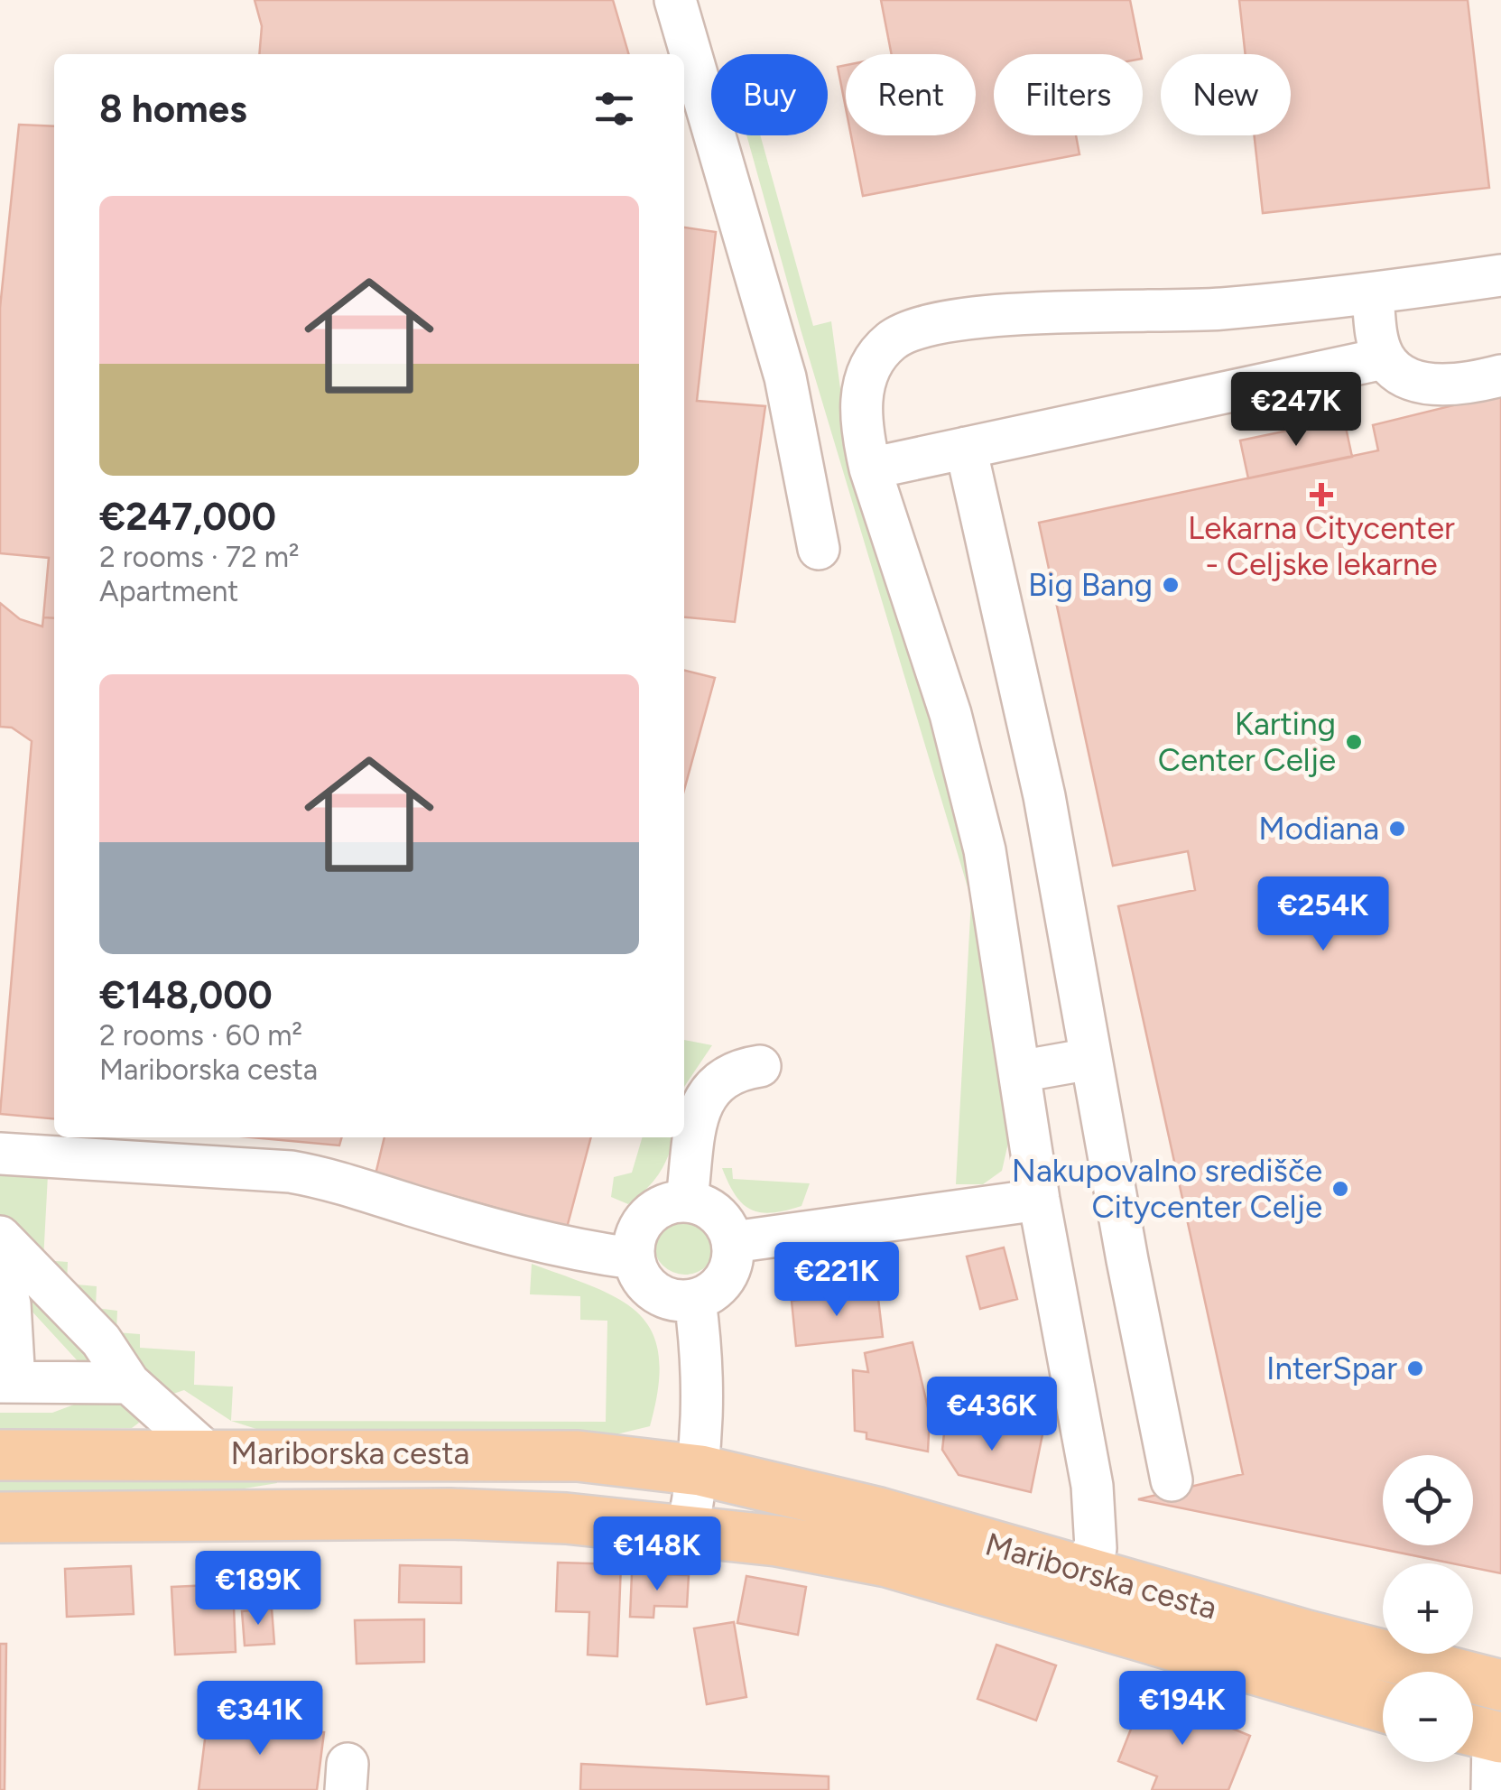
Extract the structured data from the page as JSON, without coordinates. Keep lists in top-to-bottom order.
{
  "streets": {
    "main road": ["Mariborska cesta"]
  },
  "places": {
    "health": ["Lekarna Citycenter - Celjske lekarne"],
    "other": [
      "Big Bang",
      "Karting Center Celje",
      "Modiana",
      "Nakupovalno središče Citycenter Celje",
      "InterSpar"
    ]
  },
  "page": {
    "chip": [
      "Buy",
      "Rent",
      "Filters",
      "New"
    ],
    "heading": "8 homes",
    "list": [
      {
        "name": "€247,000",
        "note": "2 rooms · 72 m² · Apartment"
      },
      {
        "name": "€148,000",
        "note": "2 rooms · 60 m² · Mariborska cesta"
      }
    ],
    "price": [
      "€247K",
      "€254K",
      "€221K",
      "€436K",
      "€148K",
      "€189K",
      "€194K",
      "€341K"
    ],
    "map_buttons": ["+", "−"]
  }
}
